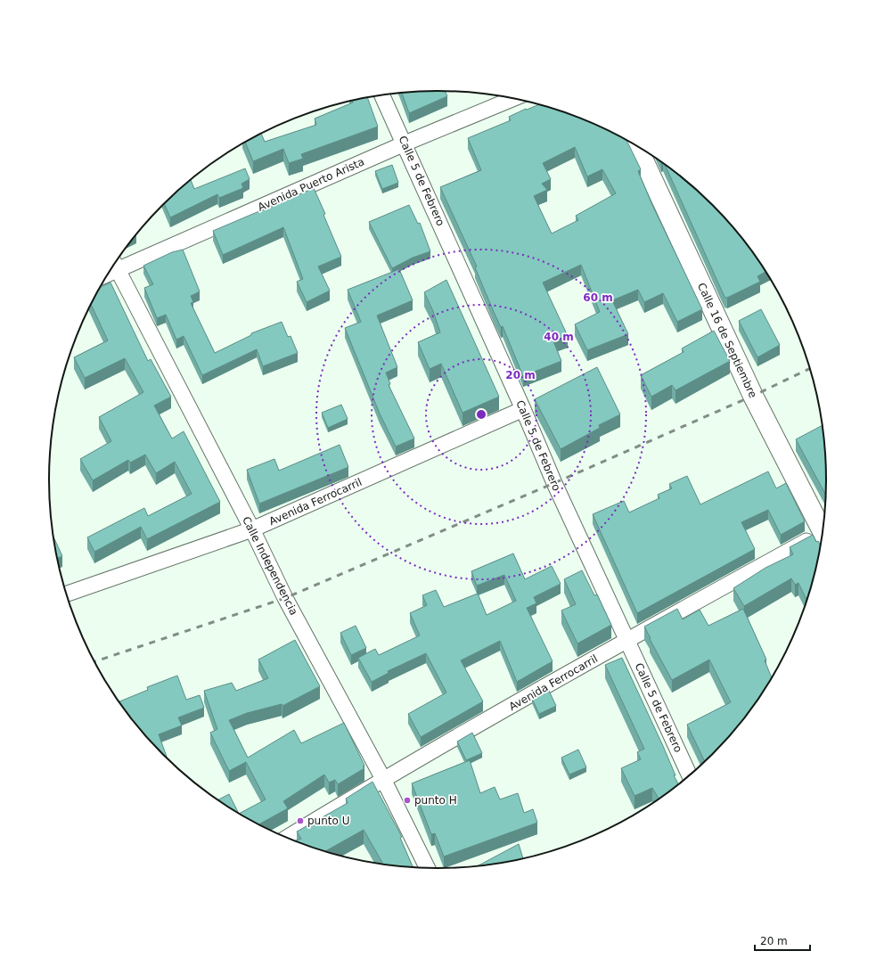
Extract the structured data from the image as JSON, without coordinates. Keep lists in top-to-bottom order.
{
  "streets": {
    "main road": ["Calle 16 de Septiembre"],
    "street": [
      "Calle 5 de Febrero",
      "Avenida Puerto Arista",
      "Avenida Ferrocarril",
      "Calle Independencia"
    ]
  },
  "crossings": [
    ["Calle 5 de Febrero", "Avenida Puerto Arista"],
    ["Calle 5 de Febrero", "Avenida Ferrocarril"],
    ["Avenida Puerto Arista", "Calle Independencia"],
    ["Avenida Ferrocarril", "Calle Independencia"]
  ],
  "places": ["punto H", "punto U"],
  "scale_bar": "20 m",
  "rings": ["60 m", "40 m", "20 m"]
}
